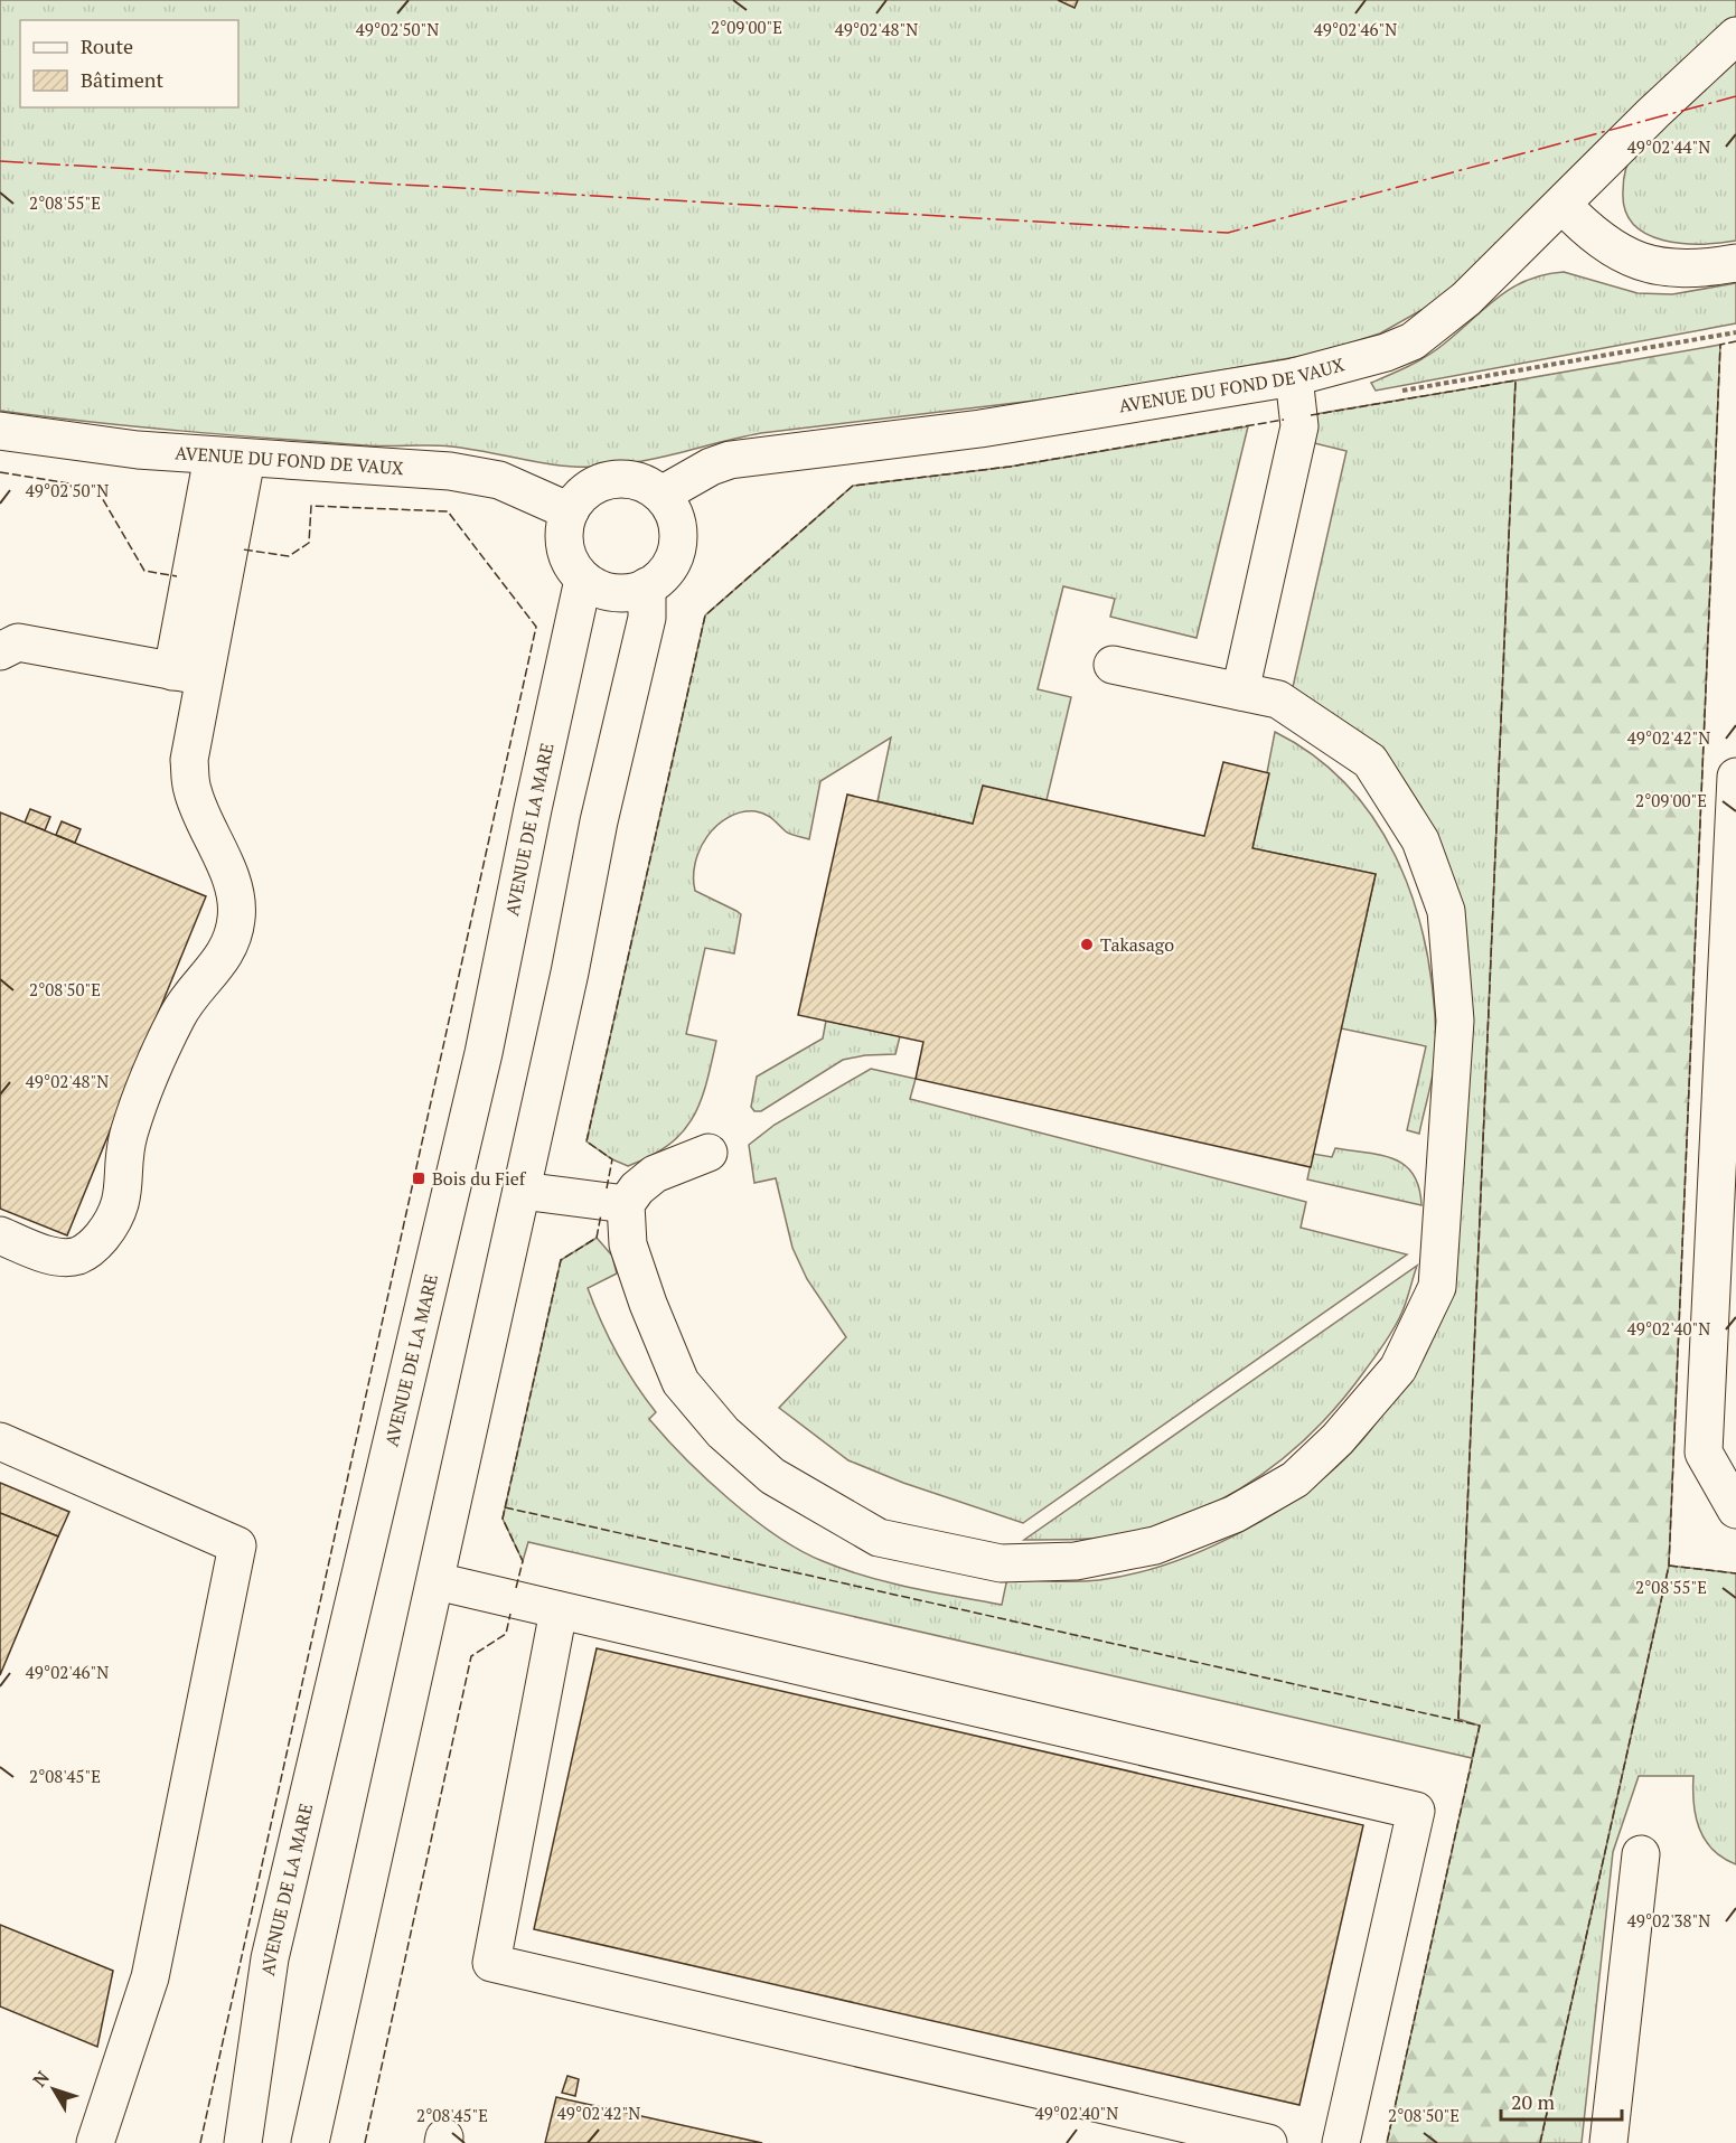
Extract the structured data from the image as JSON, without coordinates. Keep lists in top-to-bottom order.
{
  "streets": {
    "street": ["AVENUE DU FOND DE VAUX", "AVENUE DE LA MARE"]
  },
  "crossings": [
    ["AVENUE DU FOND DE VAUX", "AVENUE DE LA MARE"]
  ],
  "places": {
    "other": ["Takasago"],
    "transit": ["Bois du Fief"]
  },
  "legend": ["Route", "Bâtiment"],
  "scale_bar": "20 m",
  "north": "top left",
  "coordinates": [
    "2°09'00\"E",
    "49°02'50\"N",
    "49°02'48\"N",
    "49°02'46\"N",
    "49°02'44\"N",
    "2°08'55\"E",
    "49°02'42\"N",
    "2°08'50\"E",
    "49°02'40\"N",
    "2°08'45\"E",
    "49°02'38\"N"
  ]
}
